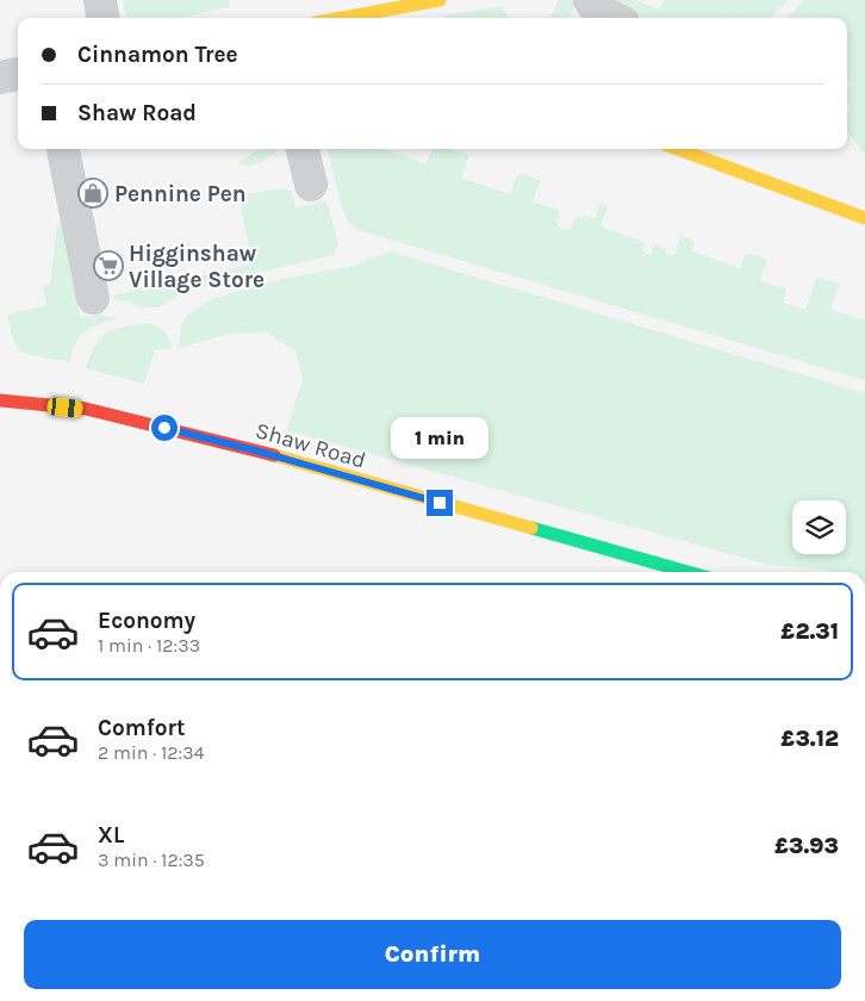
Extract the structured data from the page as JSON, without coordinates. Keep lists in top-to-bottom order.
{
  "streets": {
    "main road": ["Shaw Road"]
  },
  "places": {
    "shop": ["Pennine Pen"],
    "supermarket": ["Higginshaw Village Store"]
  },
  "page": {
    "banner": ["Cinnamon Tree", "Shaw Road"],
    "bubble": "1 min",
    "list": [
      {
        "name": "Economy",
        "note": "1 min · 12:33",
        "value": "£2.31"
      },
      {
        "name": "Comfort",
        "note": "2 min · 12:34",
        "value": "£3.12"
      },
      {
        "name": "XL",
        "note": "3 min · 12:35",
        "value": "£3.93"
      }
    ],
    "buttons": "Confirm"
  }
}
